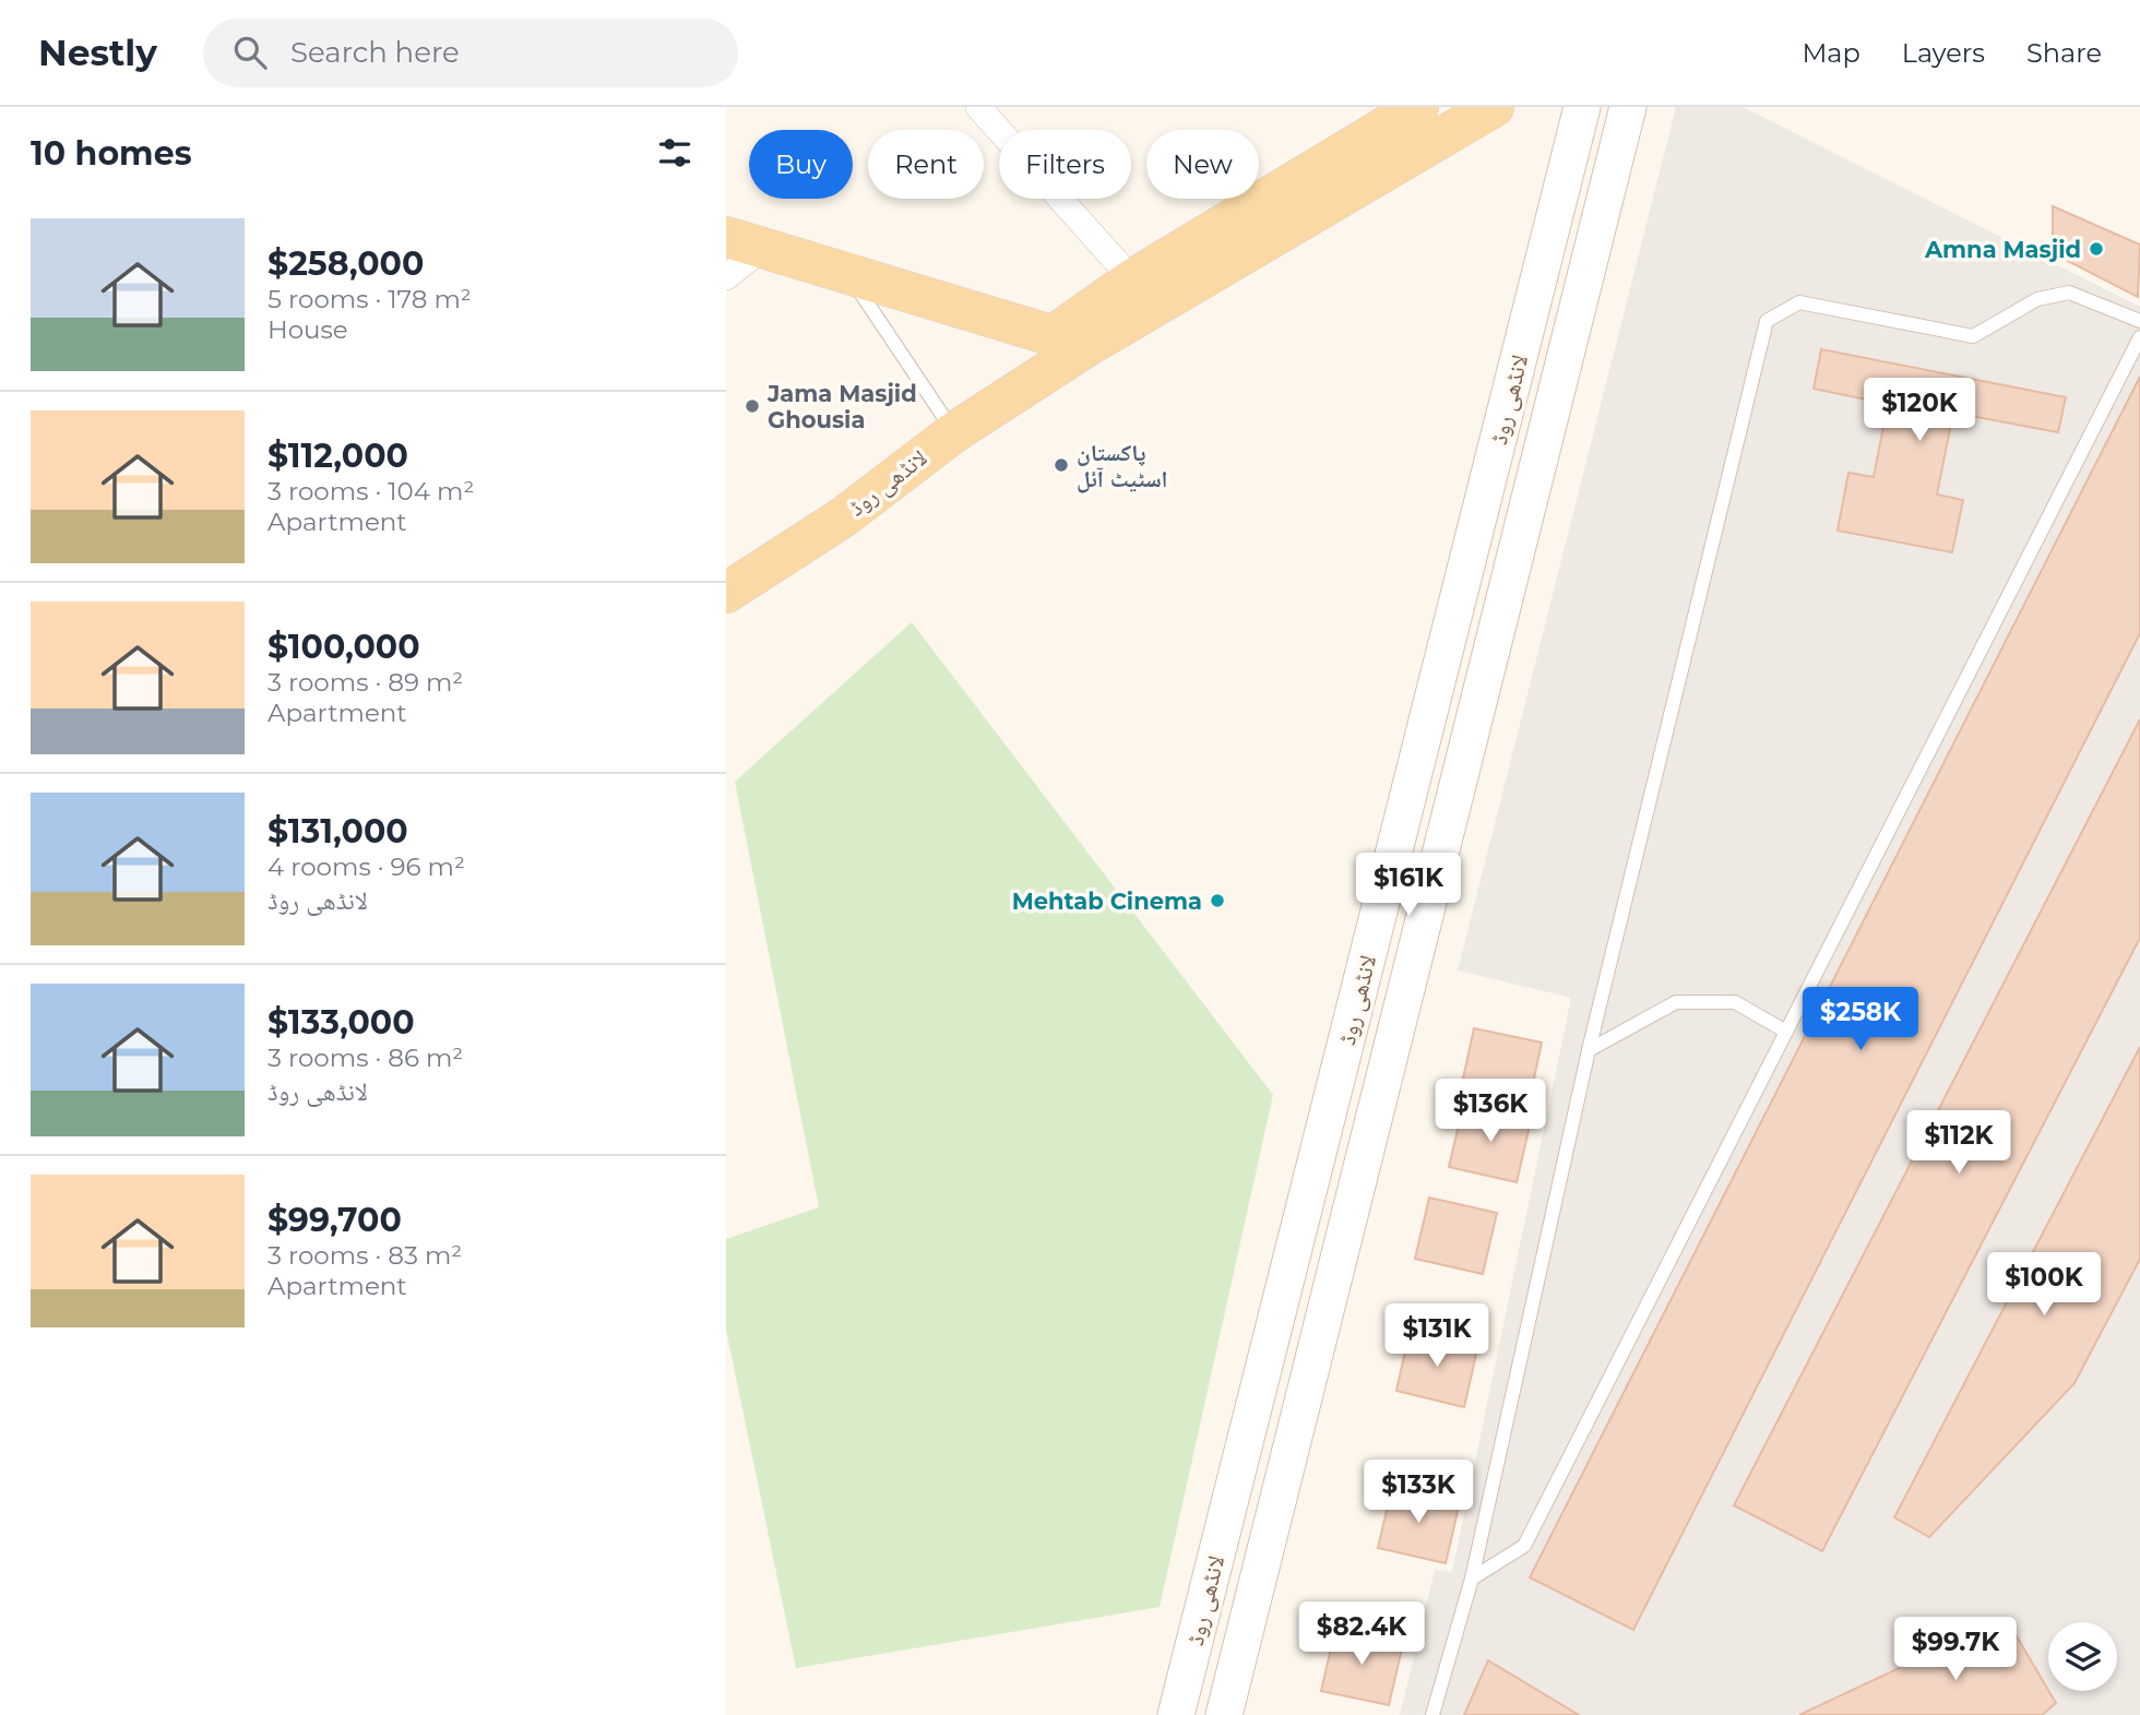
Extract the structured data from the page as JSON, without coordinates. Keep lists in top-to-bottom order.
{
  "streets": {
    "main road": ["لانڈھی روڈ"]
  },
  "places": [
    "Amna Masjid",
    "Jama Masjid Ghousia",
    "پاکستان اسٹیٹ آئل",
    "Mehtab Cinema"
  ],
  "page": {
    "header": "Nestly",
    "search": "Search here",
    "nav": ["Map", "Layers", "Share"],
    "heading": "10 homes",
    "chip": [
      "Buy",
      "Rent",
      "Filters",
      "New"
    ],
    "list": [
      {
        "name": "$258,000",
        "note": "5 rooms · 178 m² · House"
      },
      {
        "name": "$112,000",
        "note": "3 rooms · 104 m² · Apartment"
      },
      {
        "name": "$100,000",
        "note": "3 rooms · 89 m² · Apartment"
      },
      {
        "name": "$131,000",
        "note": "4 rooms · 96 m² · لانڈھی روڈ"
      },
      {
        "name": "$133,000",
        "note": "3 rooms · 86 m² · لانڈھی روڈ"
      },
      {
        "name": "$99,700",
        "note": "3 rooms · 83 m² · Apartment"
      }
    ],
    "price": [
      "$120K",
      "$161K",
      "$258K",
      "$136K",
      "$112K",
      "$100K",
      "$131K",
      "$133K",
      "$82.4K",
      "$99.7K"
    ]
  }
}
